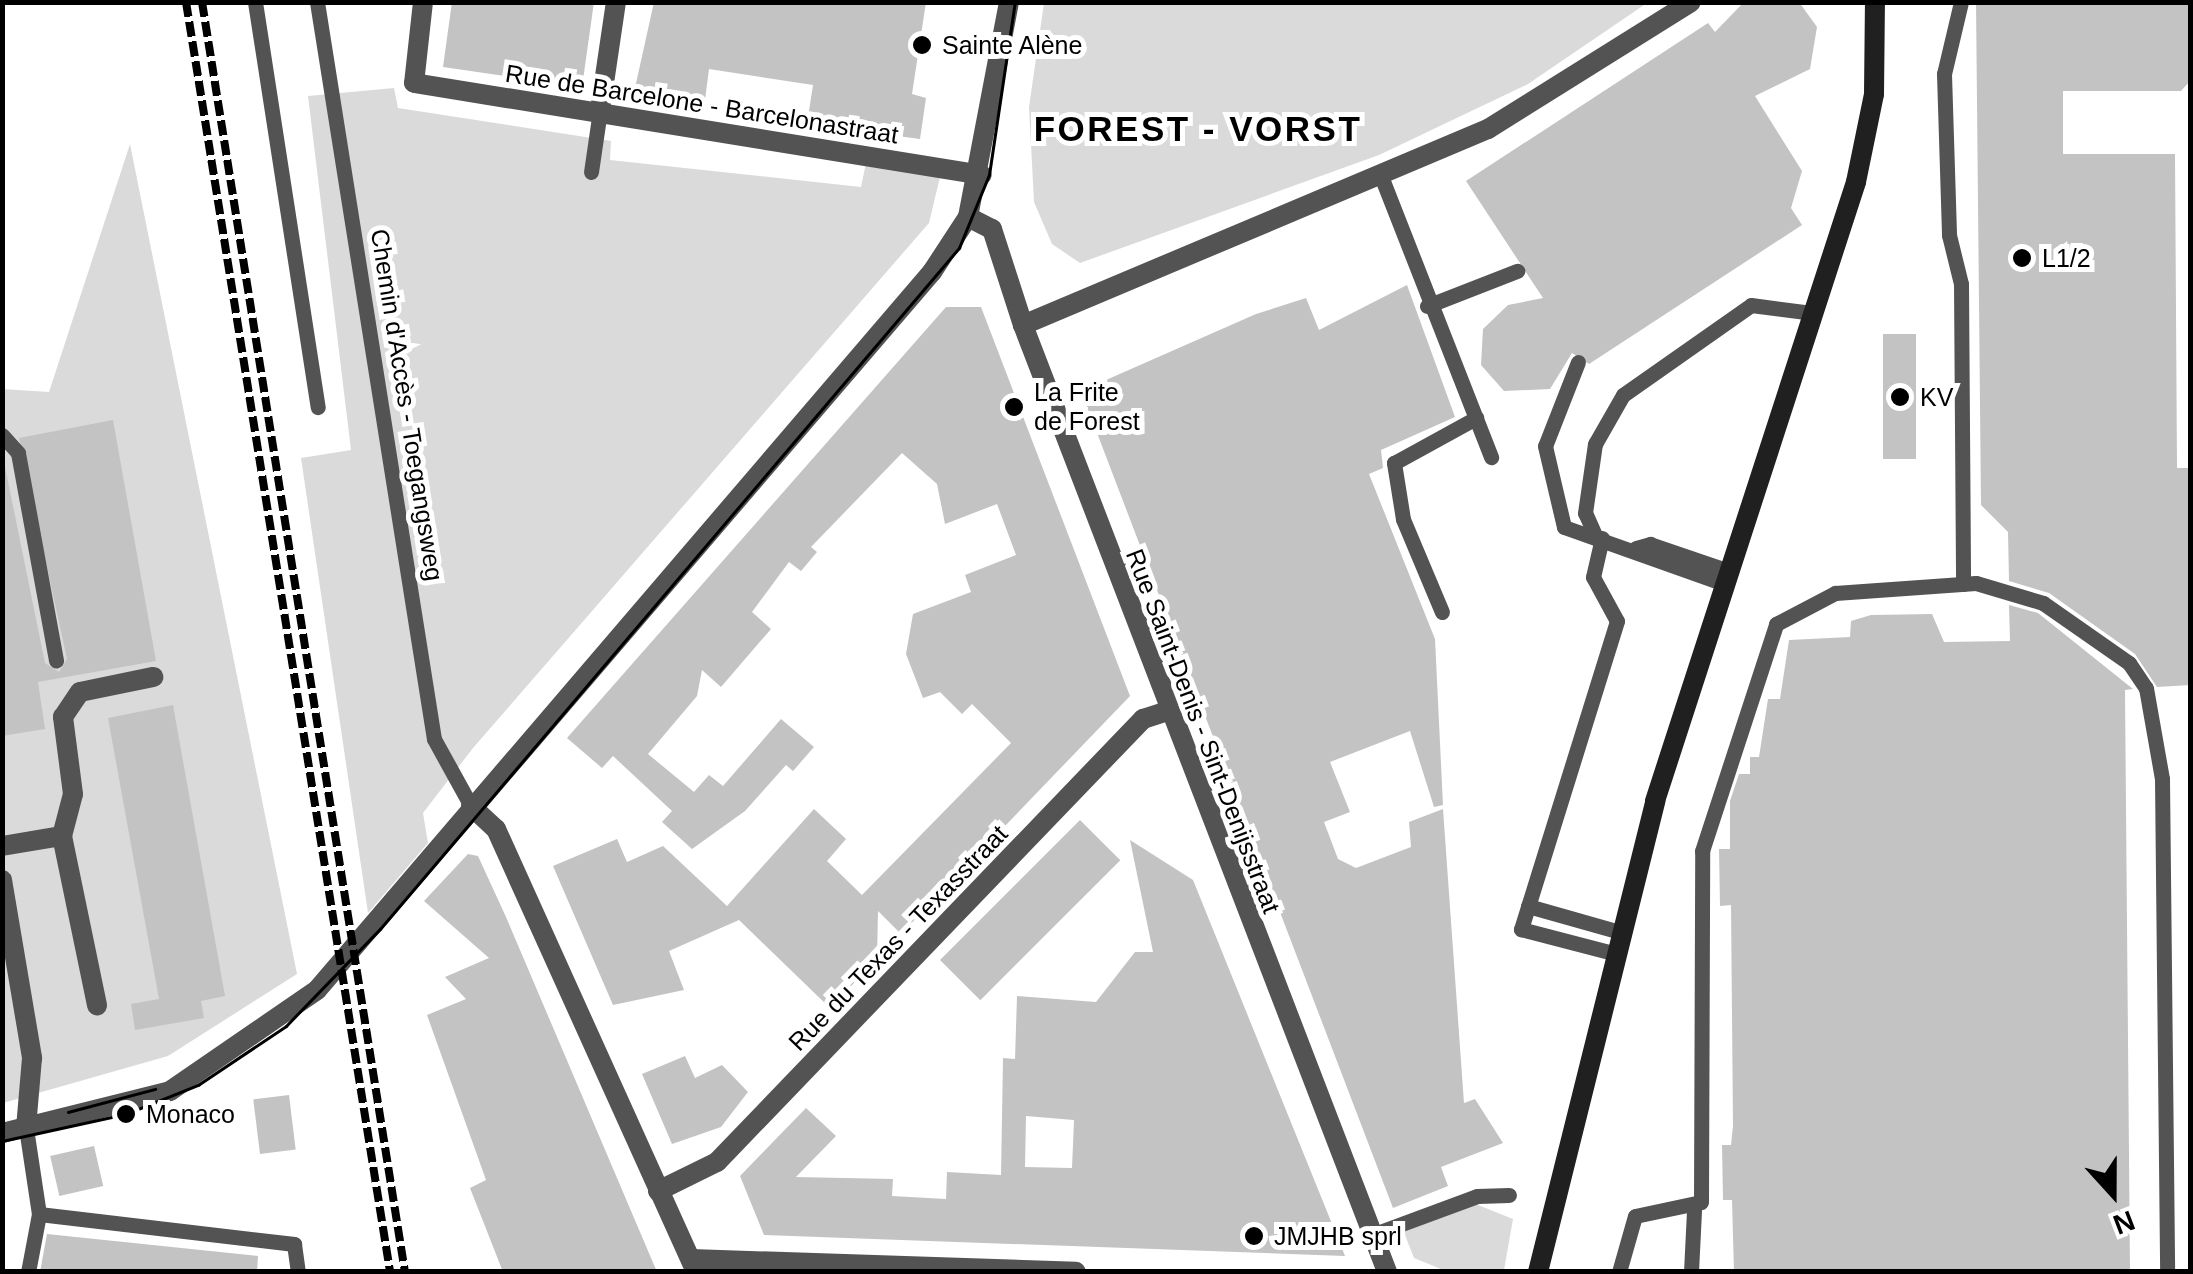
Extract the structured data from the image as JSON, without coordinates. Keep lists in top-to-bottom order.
{
  "streets": {
    "street": ["Rue de Barcelone - Barcelonastraat", "Rue Saint-Denis - Sint-Denijsstraat", "Rue du Texas - Texasstraat"],
    "lane": ["Chemin d'Accès - Toegangsweg"]
  },
  "crossings": [
    ["Rue Saint-Denis - Sint-Denijsstraat", "Rue du Texas - Texasstraat"]
  ],
  "districts": ["FOREST - VORST"],
  "places": [
    "Sainte Alène",
    "L1/2",
    "KV",
    "La Frite de Forest",
    "Monaco",
    "JMJHB sprl"
  ],
  "north": "bottom"
}
